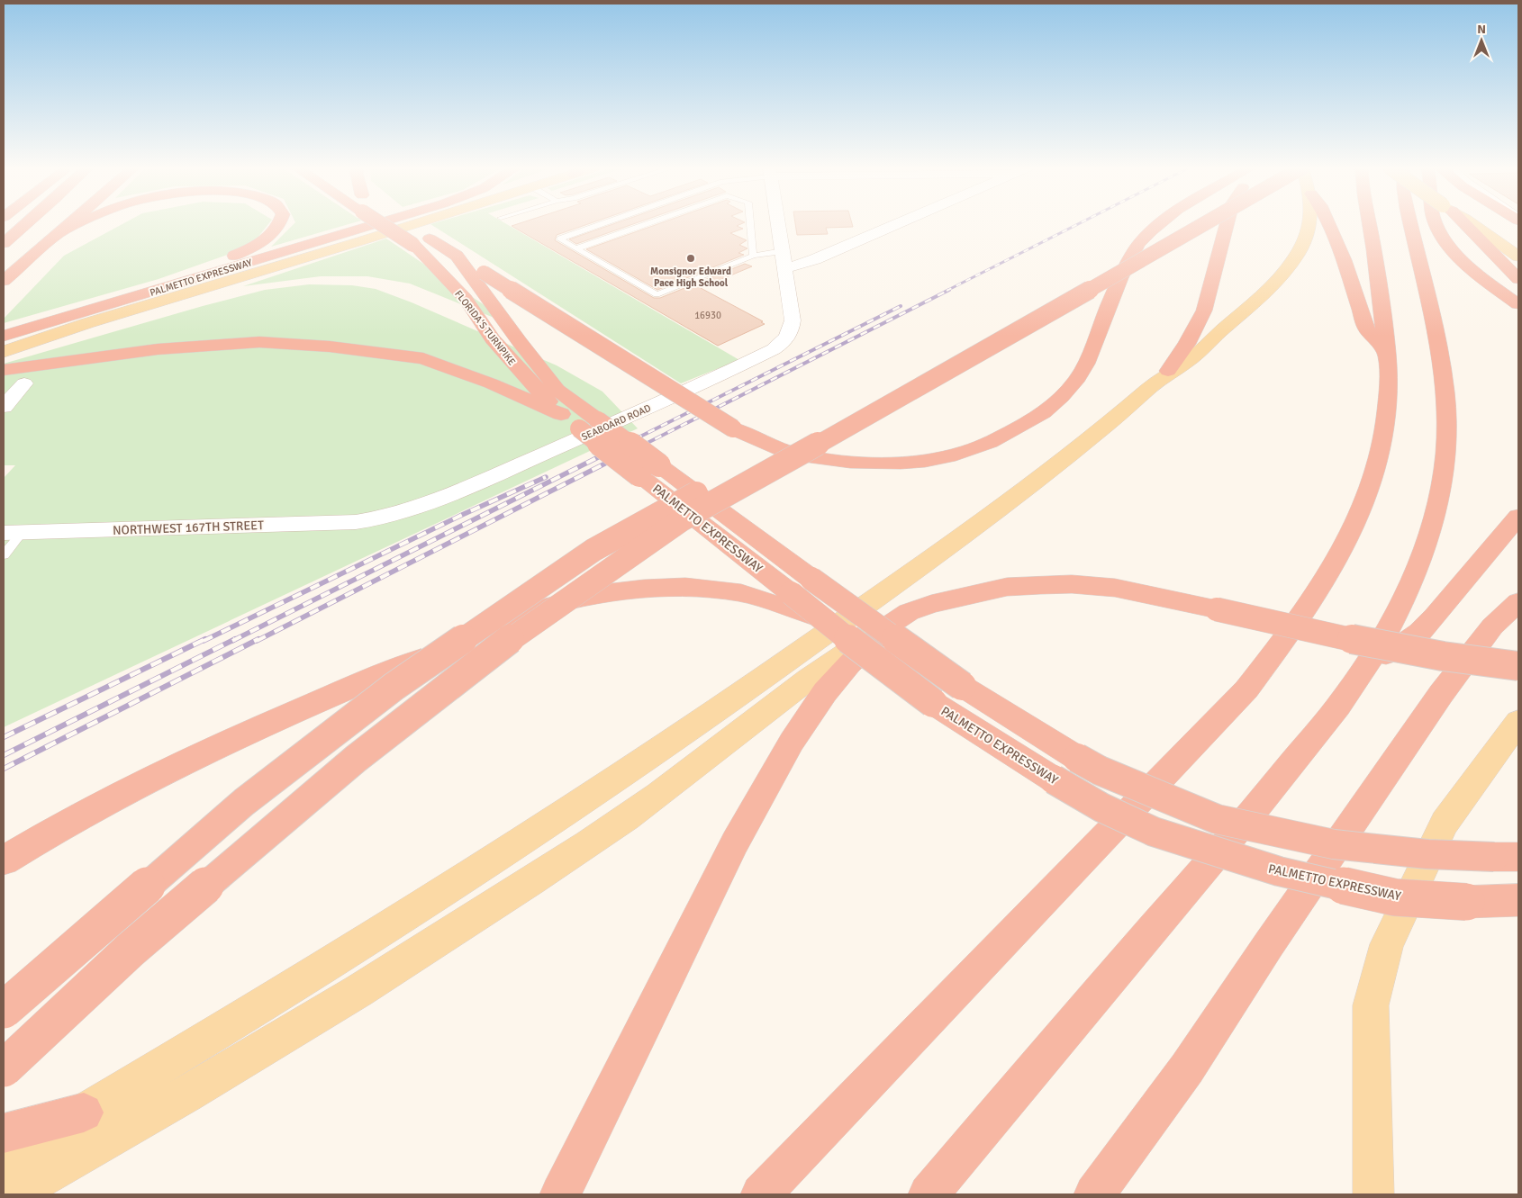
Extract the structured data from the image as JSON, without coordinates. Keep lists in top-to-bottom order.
{
  "streets": {
    "highway": ["PALMETTO EXPRESSWAY", "FLORIDA'S TURNPIKE"],
    "street": ["SEABOARD ROAD", "NORTHWEST 167TH STREET"]
  },
  "crossings": [
    ["PALMETTO EXPRESSWAY", "FLORIDA'S TURNPIKE"],
    ["SEABOARD ROAD", "NORTHWEST 167TH STREET"]
  ],
  "places": ["Monsignor Edward Pace High School"],
  "house_numbers": ["16930"],
  "north": "top"
}
